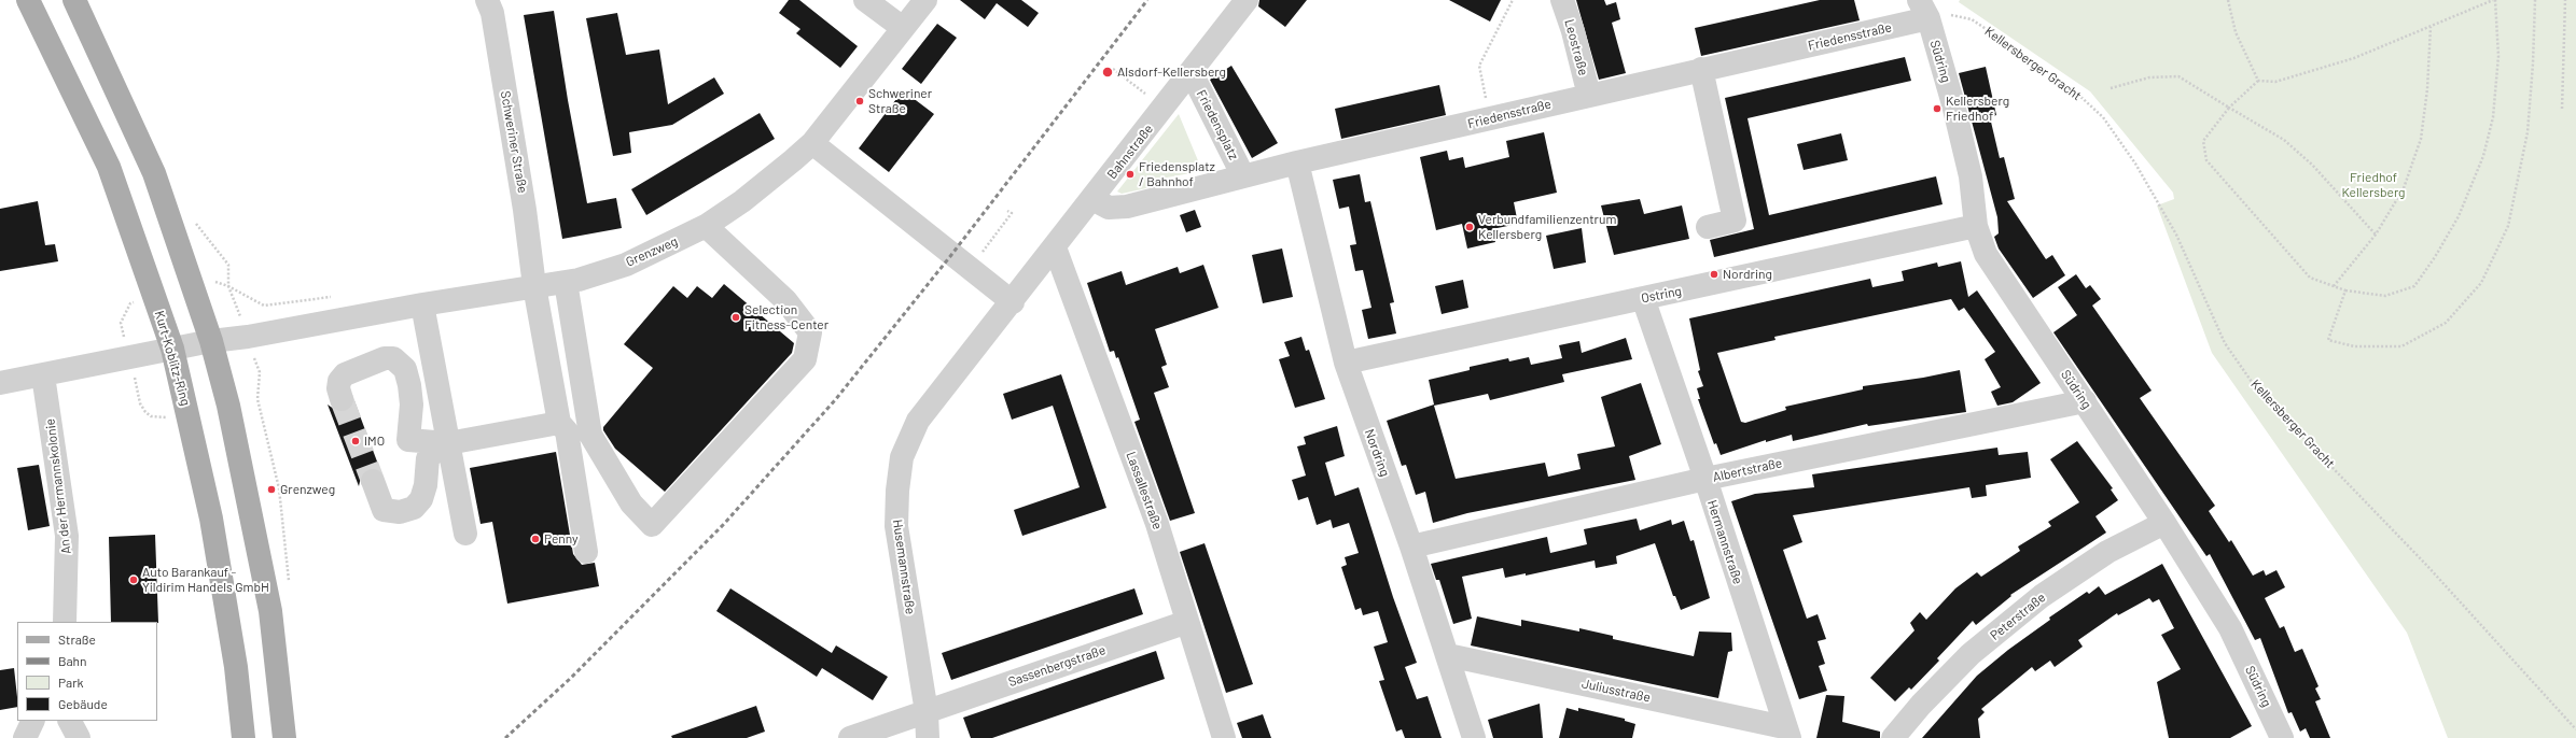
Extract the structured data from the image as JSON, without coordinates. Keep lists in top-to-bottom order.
{
  "streets": {
    "main road": ["Kurt-Koblitz-Ring"],
    "street": [
      "Friedensstraße",
      "Leostraße",
      "Südring",
      "Friedensplatz",
      "Schweriner Straße",
      "Bahnstraße",
      "Grenzweg",
      "Ostring",
      "Nordring",
      "Albertstraße",
      "An der Hermannskolonie",
      "Lassallestraße",
      "Hermannstraße",
      "Husemannstraße",
      "Peterstraße",
      "Sassenbergstraße",
      "Juliusstraße"
    ],
    "path": ["Kellersberger Gracht"]
  },
  "crossings": [
    ["Friedensstraße", "Leostraße"],
    ["Friedensstraße", "Südring"],
    ["Friedensstraße", "Kellersberger Gracht"],
    ["Friedensstraße", "Friedensplatz"],
    ["Friedensstraße", "Bahnstraße"],
    ["Friedensstraße", "Nordring"],
    ["Südring", "Kellersberger Gracht"],
    ["Südring", "Ostring"],
    ["Südring", "Albertstraße"],
    ["Südring", "Peterstraße"],
    ["Friedensplatz", "Bahnstraße"],
    ["Schweriner Straße", "Grenzweg"],
    ["Bahnstraße", "Lassallestraße"],
    ["Bahnstraße", "Husemannstraße"],
    ["Grenzweg", "Kurt-Koblitz-Ring"],
    ["Ostring", "Nordring"],
    ["Ostring", "Hermannstraße"],
    ["Nordring", "Albertstraße"],
    ["Nordring", "Juliusstraße"],
    ["Albertstraße", "Hermannstraße"],
    ["Lassallestraße", "Sassenbergstraße"],
    ["Hermannstraße", "Juliusstraße"],
    ["Husemannstraße", "Sassenbergstraße"]
  ],
  "parks": ["Friedhof Kellersberg"],
  "places": [
    "Alsdorf-Kellersberg",
    "Schweriner Straße",
    "Kellersberg Friedhof",
    "Friedensplatz / Bahnhof",
    "Verbundfamilienzentrum Kellersberg",
    "Nordring",
    "Selection Fitness-Center",
    "IMO",
    "Grenzweg",
    "Penny",
    "Auto Barankauf - Yildirim Handels GmbH"
  ],
  "legend": [
    "Straße",
    "Bahn",
    "Park",
    "Gebäude"
  ]
}
